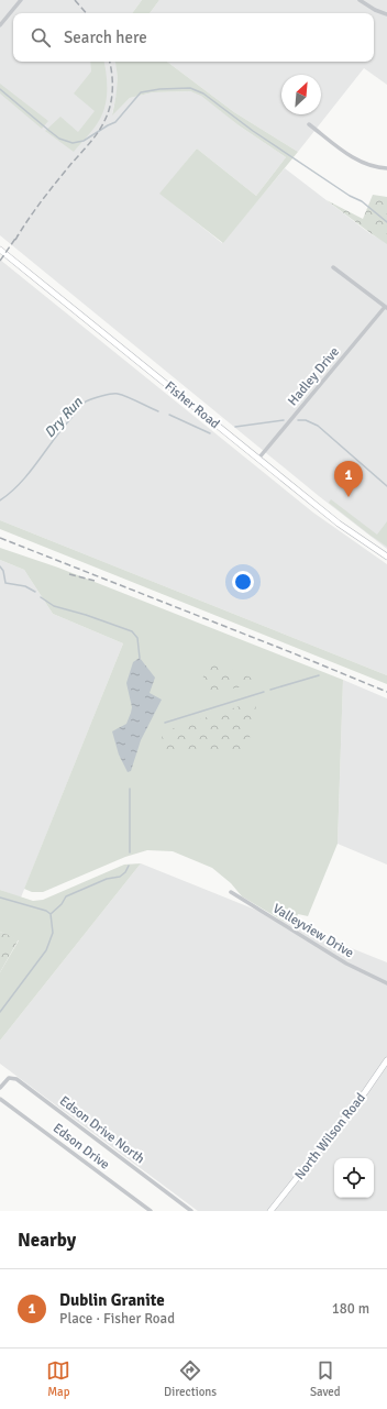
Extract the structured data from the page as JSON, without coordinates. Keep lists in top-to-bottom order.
{
  "streets": {
    "main road": ["Fisher Road", "North Wilson Road"],
    "street": [
      "Hadley Drive",
      "Valleyview Drive",
      "Edson Drive North",
      "Edson Drive"
    ]
  },
  "crossings": [
    ["Hadley Drive", "Fisher Road"]
  ],
  "water": ["Dry Run"],
  "north": "top right",
  "page": {
    "search": "Search here",
    "pins": "1",
    "heading": "Nearby",
    "list": [
      {
        "mark": "1",
        "name": "Dublin Granite",
        "note": "Place · Fisher Road",
        "value": "180 m"
      }
    ],
    "nav": ["Map", "Directions", "Saved"]
  }
}
